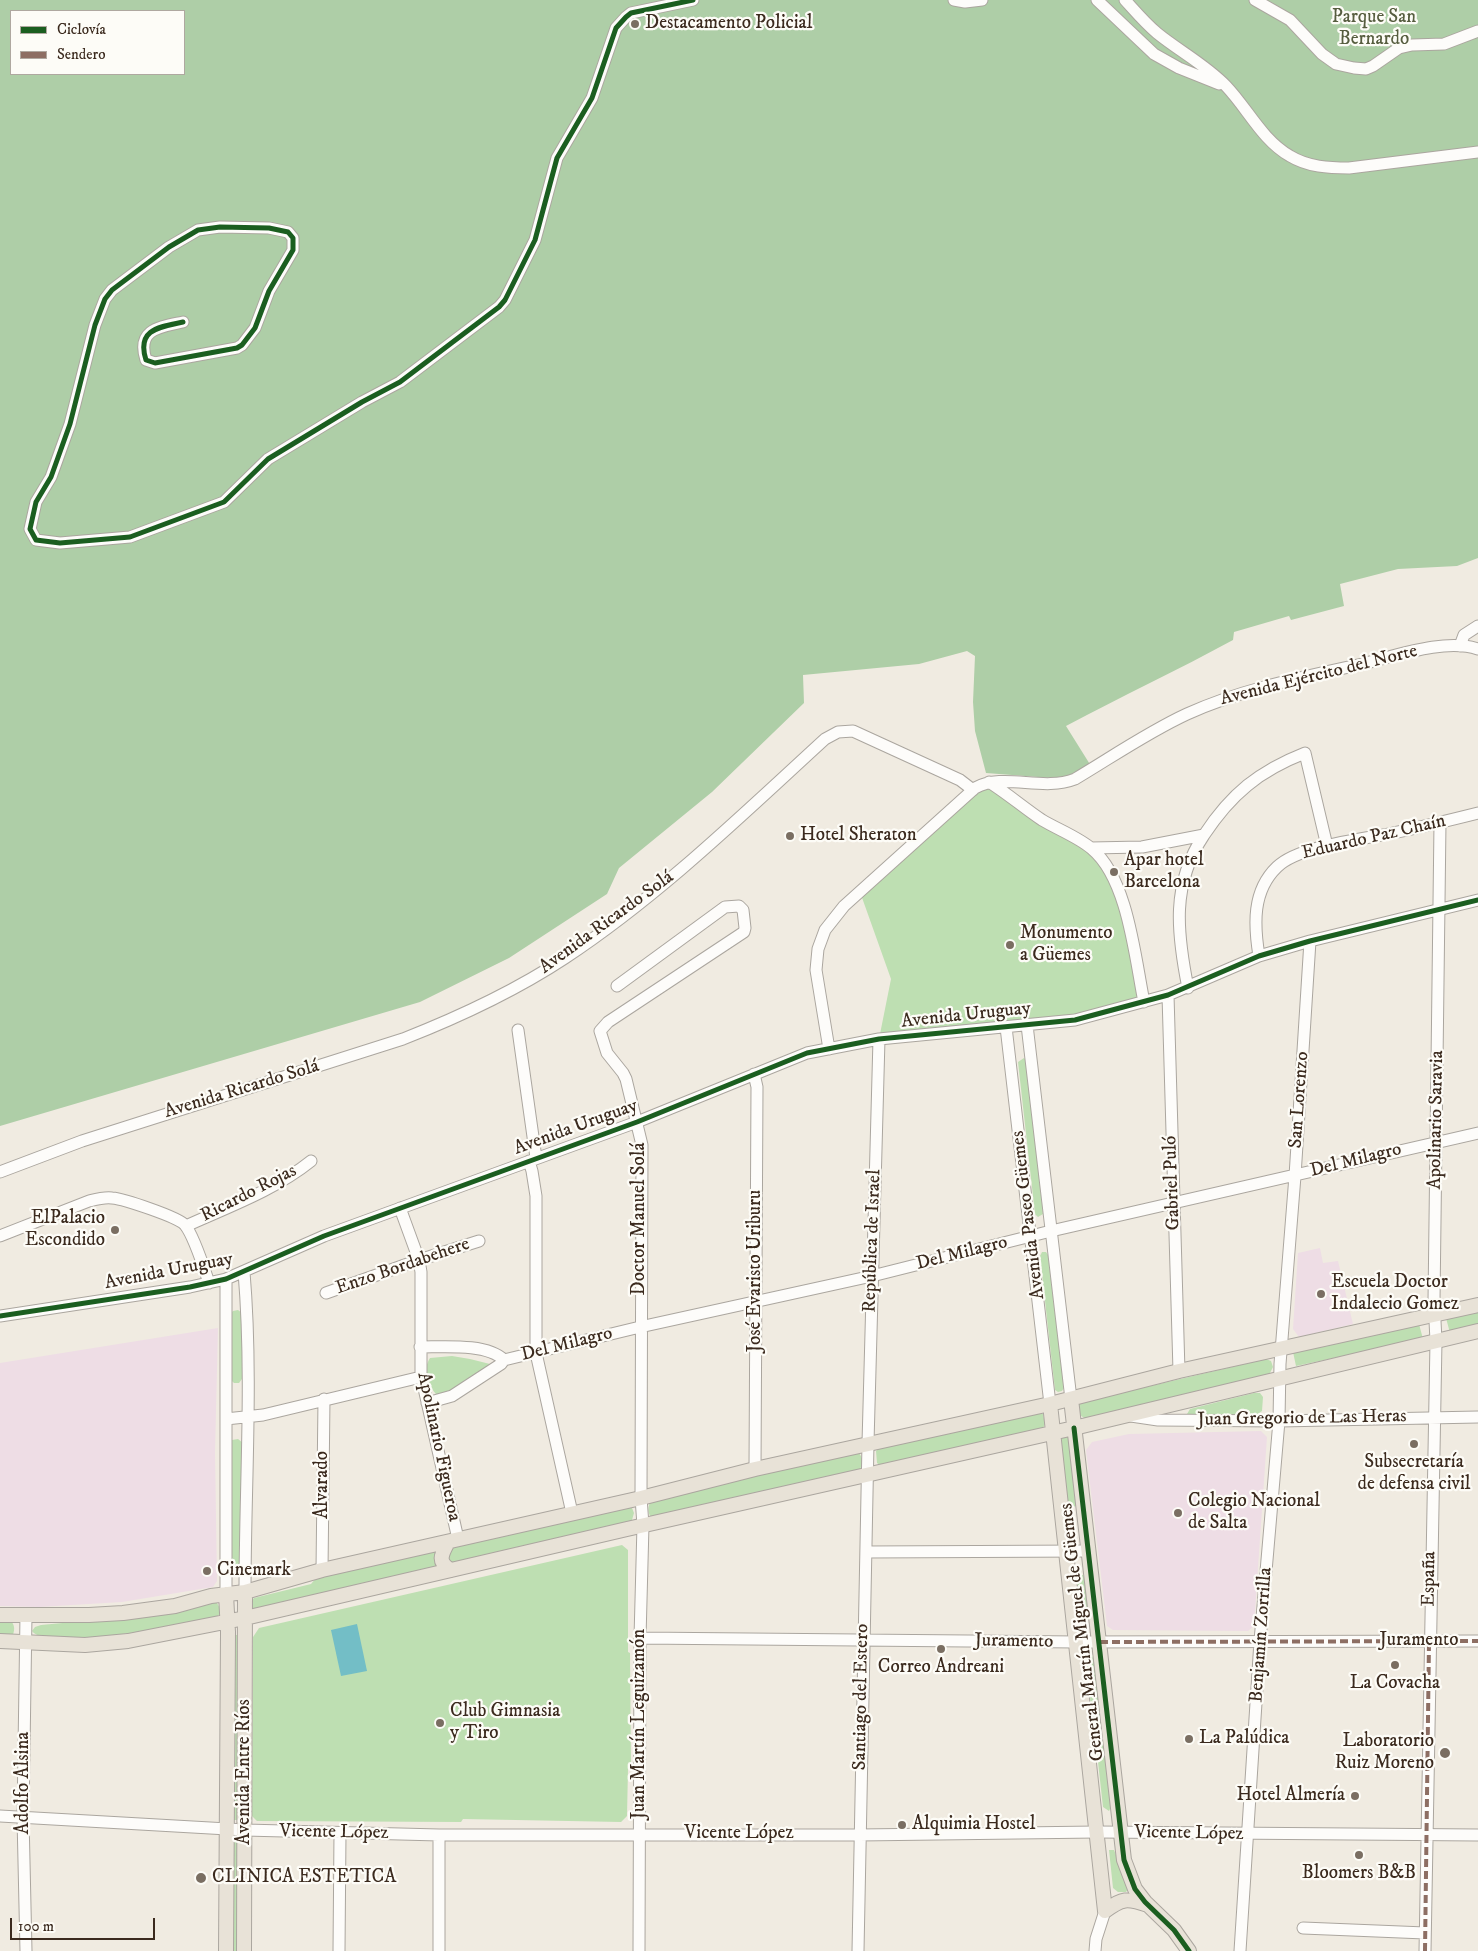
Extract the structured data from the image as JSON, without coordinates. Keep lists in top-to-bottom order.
{
  "streets": {
    "main road": ["General Martín Miguel de Güemes", "Avenida Entre Ríos"],
    "street": [
      "Avenida Ejército del Norte",
      "Eduardo Paz Chaín",
      "Avenida Ricardo Solá",
      "Avenida Uruguay",
      "San Lorenzo",
      "Apolinario Saravia",
      "Del Milagro",
      "Gabriel Puló",
      "Ricardo Rojas",
      "Avenida Paseo Güemes",
      "Doctor Manuel Solá",
      "República de Israel",
      "Enzo Bordabehere",
      "José Evaristo Uriburu",
      "Juan Gregorio de Las Heras",
      "Apolinario Figueroa",
      "Alvarado",
      "España",
      "Benjamín Zorrilla",
      "Juramento",
      "Santiago del Estero",
      "Juan Martín Leguizamón",
      "Adolfo Alsina",
      "Vicente López"
    ]
  },
  "crossings": [
    ["Avenida Ejército del Norte", "Avenida Ricardo Solá"],
    ["Avenida Ejército del Norte", "Avenida Uruguay"],
    ["Eduardo Paz Chaín", "Avenida Uruguay"],
    ["Eduardo Paz Chaín", "Apolinario Saravia"],
    ["Avenida Uruguay", "San Lorenzo"],
    ["Avenida Uruguay", "Apolinario Saravia"],
    ["Avenida Uruguay", "Gabriel Puló"],
    ["Avenida Uruguay", "Avenida Paseo Güemes"],
    ["Avenida Uruguay", "Doctor Manuel Solá"],
    ["Avenida Uruguay", "República de Israel"],
    ["Avenida Uruguay", "José Evaristo Uriburu"],
    ["Avenida Uruguay", "Apolinario Figueroa"],
    ["San Lorenzo", "Del Milagro"],
    ["San Lorenzo", "Benjamín Zorrilla"],
    ["Apolinario Saravia", "Del Milagro"],
    ["Apolinario Saravia", "Juan Gregorio de Las Heras"],
    ["Apolinario Saravia", "España"],
    ["Del Milagro", "Gabriel Puló"],
    ["Del Milagro", "Avenida Paseo Güemes"],
    ["Del Milagro", "Doctor Manuel Solá"],
    ["Del Milagro", "República de Israel"],
    ["Del Milagro", "José Evaristo Uriburu"],
    ["Del Milagro", "Apolinario Figueroa"],
    ["Avenida Paseo Güemes", "General Martín Miguel de Güemes"],
    ["Doctor Manuel Solá", "Juan Martín Leguizamón"],
    ["República de Israel", "Santiago del Estero"],
    ["Enzo Bordabehere", "Apolinario Figueroa"],
    ["Juan Gregorio de Las Heras", "España"],
    ["Juan Gregorio de Las Heras", "Benjamín Zorrilla"],
    ["España", "Juramento"],
    ["España", "Vicente López"],
    ["General Martín Miguel de Güemes", "Juramento"],
    ["General Martín Miguel de Güemes", "Vicente López"],
    ["Benjamín Zorrilla", "Juramento"],
    ["Benjamín Zorrilla", "Vicente López"],
    ["Juramento", "Santiago del Estero"],
    ["Juramento", "Juan Martín Leguizamón"],
    ["Santiago del Estero", "Vicente López"],
    ["Juan Martín Leguizamón", "Vicente López"],
    ["Avenida Entre Ríos", "Vicente López"],
    ["Adolfo Alsina", "Vicente López"]
  ],
  "parks": ["Parque San Bernardo"],
  "places": [
    "Destacamento Policial",
    "Hotel Sheraton",
    "Apar hotel Barcelona",
    "Monumento a Güemes",
    "ElPalacio Escondido",
    "Escuela Doctor Indalecio Gomez",
    "Subsecretaría de defensa civil",
    "Colegio Nacional de Salta",
    "Cinemark",
    "Correo Andreani",
    "La Covacha",
    "Club Gimnasia y Tiro",
    "La Palúdica",
    "Laboratorio Ruiz Moreno",
    "Hotel Almería",
    "Alquimia Hostel",
    "Bloomers B&B",
    "CLINICA ESTETICA"
  ],
  "legend": ["Ciclovía", "Sendero"],
  "scale_bar": "100 m"
}
